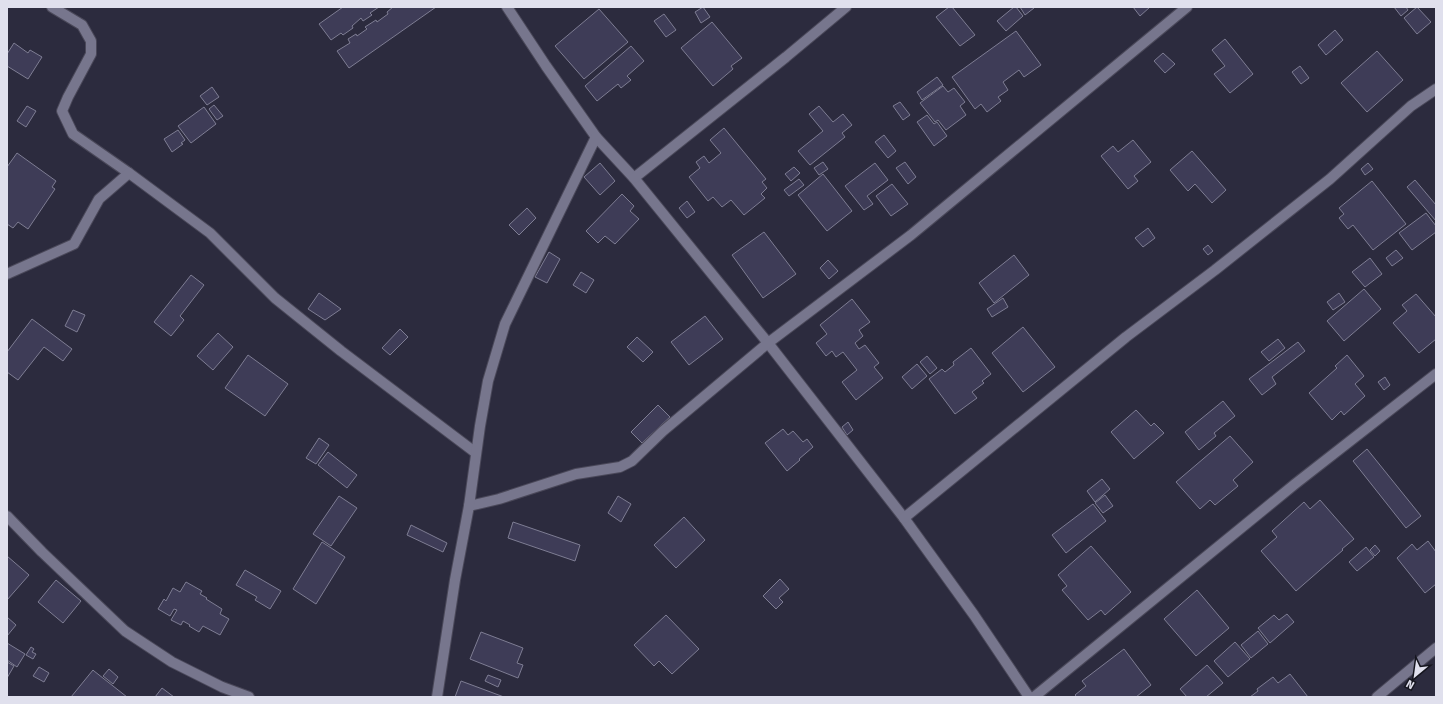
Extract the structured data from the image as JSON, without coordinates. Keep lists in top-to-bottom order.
{
  "north": "bottom left"
}
